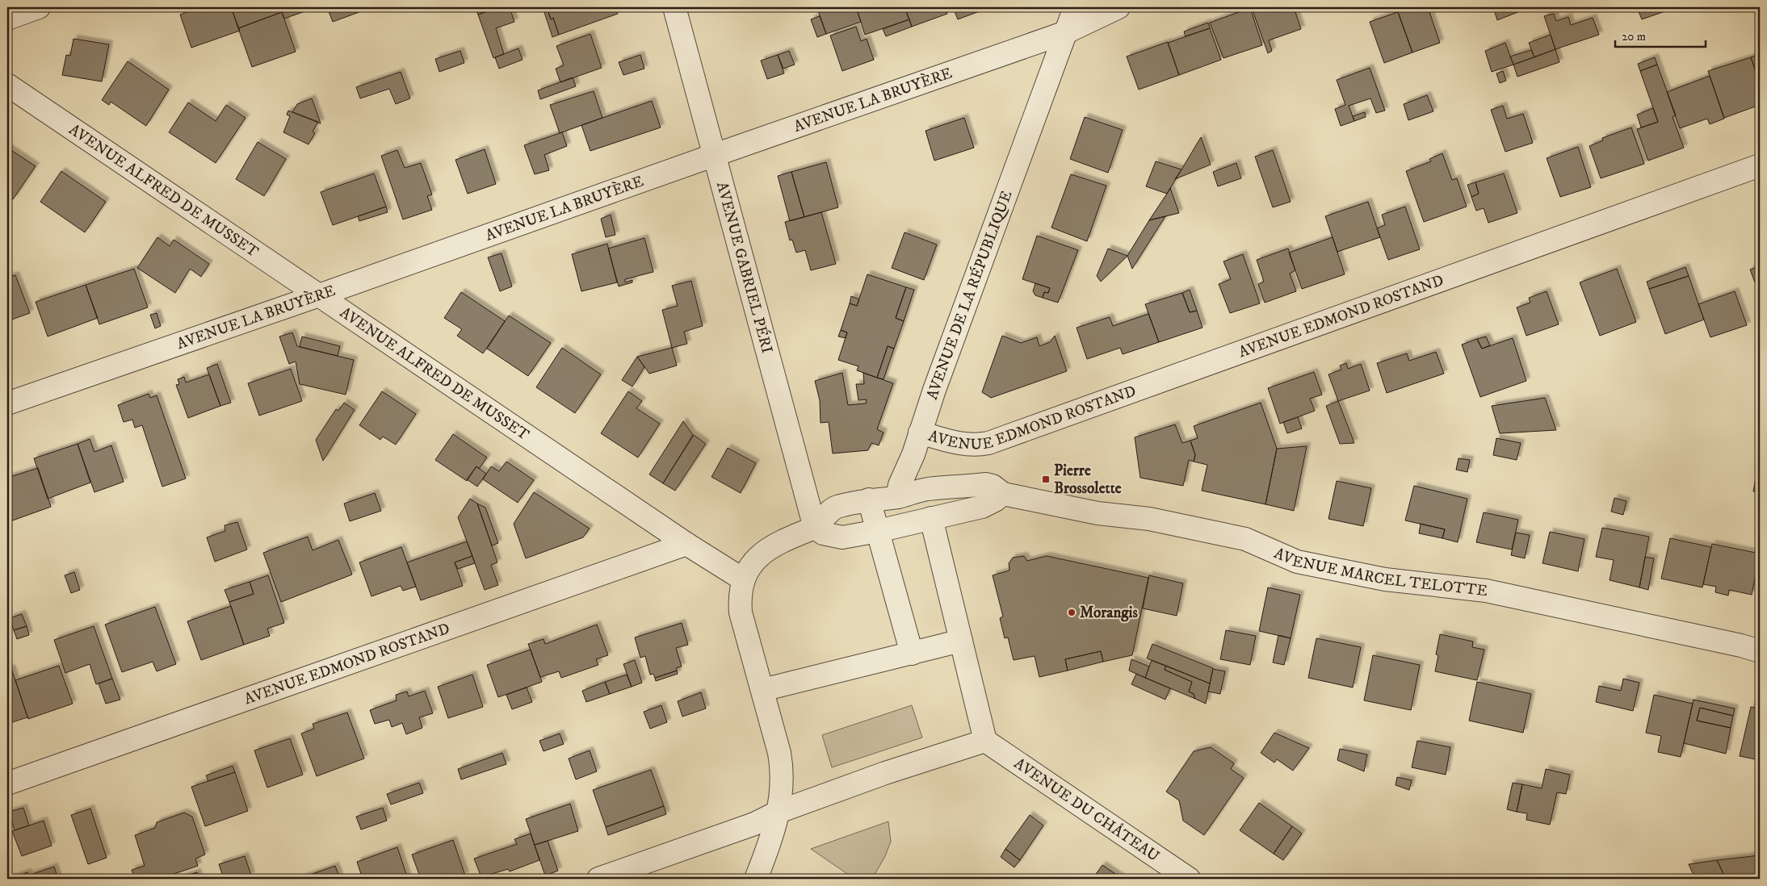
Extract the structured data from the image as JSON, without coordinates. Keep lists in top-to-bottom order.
{
  "streets": {
    "street": [
      "AVENUE LA BRUYÈRE",
      "AVENUE ALFRED DE MUSSET",
      "AVENUE GABRIEL PÉRI",
      "AVENUE DE LA RÉPUBLIQUE",
      "AVENUE EDMOND ROSTAND",
      "AVENUE MARCEL TELOTTE",
      "AVENUE DU CHÂTEAU"
    ]
  },
  "crossings": [
    ["AVENUE LA BRUYÈRE", "AVENUE ALFRED DE MUSSET"],
    ["AVENUE LA BRUYÈRE", "AVENUE GABRIEL PÉRI"],
    ["AVENUE LA BRUYÈRE", "AVENUE DE LA RÉPUBLIQUE"],
    ["AVENUE ALFRED DE MUSSET", "AVENUE EDMOND ROSTAND"],
    ["AVENUE DE LA RÉPUBLIQUE", "AVENUE EDMOND ROSTAND"],
    ["AVENUE DE LA RÉPUBLIQUE", "AVENUE MARCEL TELOTTE"]
  ],
  "places": {
    "transit": ["Pierre Brossolette"],
    "other": ["Morangis"]
  },
  "scale_bar": "20 m"
}
